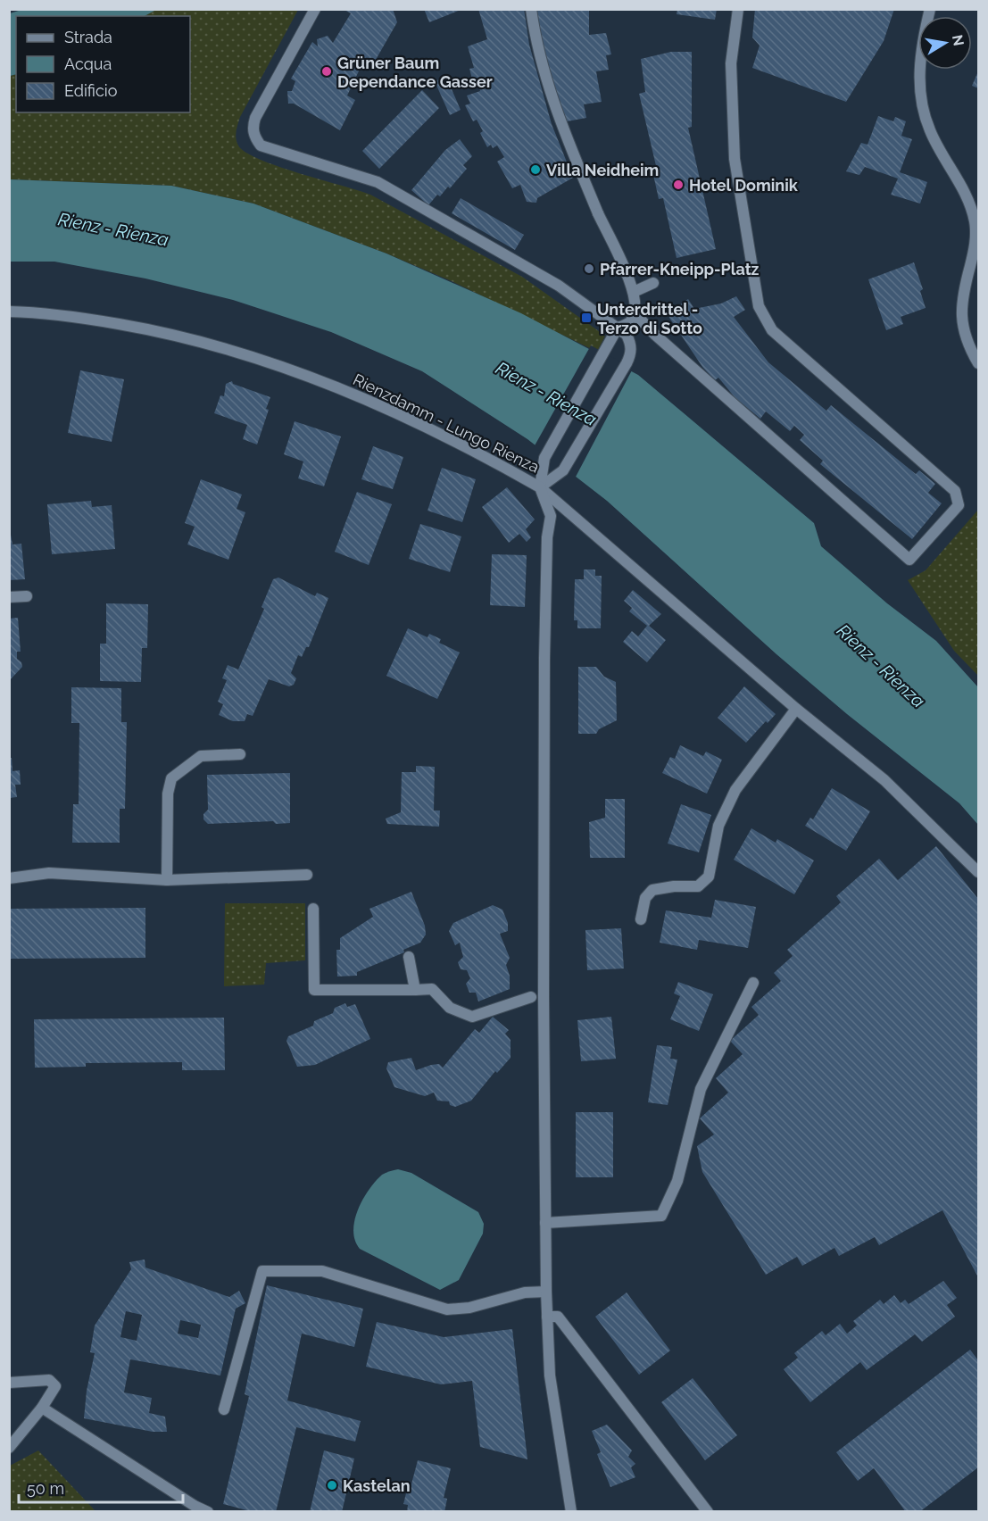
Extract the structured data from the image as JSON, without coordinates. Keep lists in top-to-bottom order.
{
  "streets": {
    "street": ["Rienzdamm - Lungo Rienza"]
  },
  "water": ["Rienz - Rienza"],
  "places": {
    "other": [
      "Grüner Baum Dependance Gasser",
      "Villa Neidheim",
      "Hotel Dominik",
      "Pfarrer-Kneipp-Platz",
      "Kastelan"
    ],
    "transit": ["Unterdrittel - Terzo di Sotto"]
  },
  "legend": ["Strada", "Acqua", "Edificio"],
  "scale_bar": "50 m",
  "north": "right"
}
